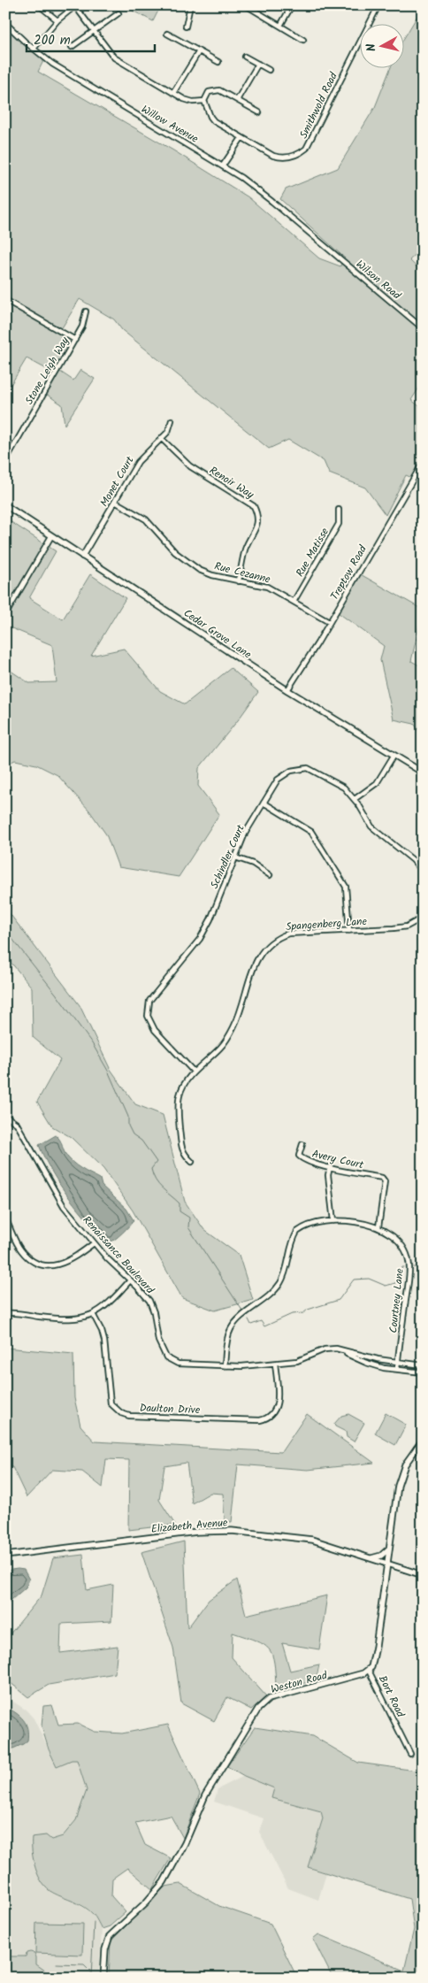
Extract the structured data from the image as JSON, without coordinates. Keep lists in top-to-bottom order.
{
  "streets": {
    "street": [
      "Smithwold Road",
      "Willow Avenue",
      "Wilson Road",
      "Stone Leigh Way",
      "Monet Court",
      "Renoir Way",
      "Rue Matisse",
      "Rue Cezanne",
      "Treptow Road",
      "Cedar Grove Lane",
      "Schindler Court",
      "Spangenberg Lane",
      "Avery Court",
      "Renaissance Boulevard",
      "Courtney Lane",
      "Daulton Drive",
      "Elizabeth Avenue",
      "Weston Road",
      "Bort Road"
    ]
  },
  "crossings": [
    ["Willow Avenue", "Wilson Road"],
    ["Monet Court", "Renoir Way"],
    ["Monet Court", "Rue Cezanne"],
    ["Monet Court", "Cedar Grove Lane"],
    ["Renoir Way", "Rue Cezanne"],
    ["Rue Matisse", "Rue Cezanne"],
    ["Rue Cezanne", "Treptow Road"],
    ["Treptow Road", "Cedar Grove Lane"],
    ["Schindler Court", "Spangenberg Lane"],
    ["Avery Court", "Courtney Lane"],
    ["Renaissance Boulevard", "Courtney Lane"],
    ["Renaissance Boulevard", "Daulton Drive"],
    ["Weston Road", "Bort Road"]
  ],
  "scale_bar": "200 m",
  "north": "left"
}
